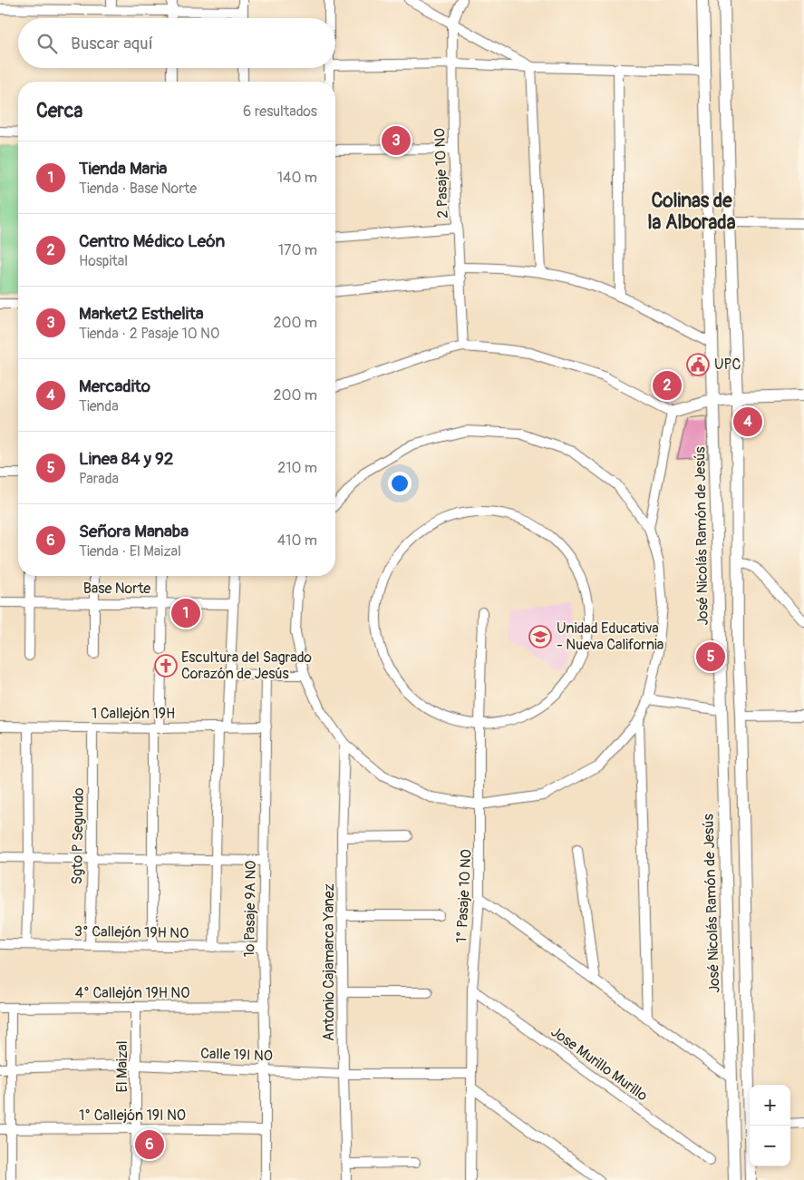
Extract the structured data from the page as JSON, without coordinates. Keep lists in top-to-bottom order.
{
  "streets": {
    "street": [
      "2 Pasaje 10 NO",
      "José Nicolás Ramón de Jesús",
      "Base Norte",
      "1 Callejón 19H",
      "Sgto P Segundo",
      "1° Pasaje 10 NO",
      "1º Pasaje 9A NO",
      "3° Callejón 19H NO",
      "Antonio Cajamarca Yanez",
      "4° Callejón 19H NO",
      "Calle 19I NO",
      "Jose Murillo Murillo",
      "El Maizal",
      "1° Callejón 19I NO"
    ]
  },
  "crossings": [
    ["1 Callejón 19H", "Sgto P Segundo"],
    ["1 Callejón 19H", "1º Pasaje 9A NO"],
    ["Sgto P Segundo", "3° Callejón 19H NO"],
    ["1° Pasaje 10 NO", "Calle 19I NO"],
    ["1° Pasaje 10 NO", "Jose Murillo Murillo"],
    ["1º Pasaje 9A NO", "3° Callejón 19H NO"],
    ["1º Pasaje 9A NO", "4° Callejón 19H NO"],
    ["1º Pasaje 9A NO", "Calle 19I NO"],
    ["1º Pasaje 9A NO", "1° Callejón 19I NO"],
    ["Antonio Cajamarca Yanez", "Calle 19I NO"],
    ["4° Callejón 19H NO", "El Maizal"],
    ["Calle 19I NO", "El Maizal"],
    ["El Maizal", "1° Callejón 19I NO"]
  ],
  "districts": ["Colinas de la Alborada"],
  "places": {
    "public building": ["UPC"],
    "school or university": ["Unidad Educativa - Nueva California"],
    "church": ["Escultura del Sagrado Corazón de Jesús"]
  },
  "page": {
    "search": "Buscar aquí",
    "heading": ["Cerca", "6 resultados"],
    "pins": [
      "3",
      "2",
      "4",
      "1",
      "5",
      "6"
    ],
    "list": [
      {
        "mark": "1",
        "name": "Tienda Maria",
        "note": "Tienda · Base Norte",
        "value": "140 m"
      },
      {
        "mark": "2",
        "name": "Centro Médico León",
        "note": "Hospital",
        "value": "170 m"
      },
      {
        "mark": "3",
        "name": "Market2 Esthelita",
        "note": "Tienda · 2 Pasaje 10 NO",
        "value": "200 m"
      },
      {
        "mark": "4",
        "name": "Mercadito",
        "note": "Tienda",
        "value": "200 m"
      },
      {
        "mark": "5",
        "name": "Linea 84 y 92",
        "note": "Parada",
        "value": "210 m"
      },
      {
        "mark": "6",
        "name": "Señora Manaba",
        "note": "Tienda · El Maizal",
        "value": "410 m"
      }
    ],
    "map_buttons": ["+", "−"]
  }
}
